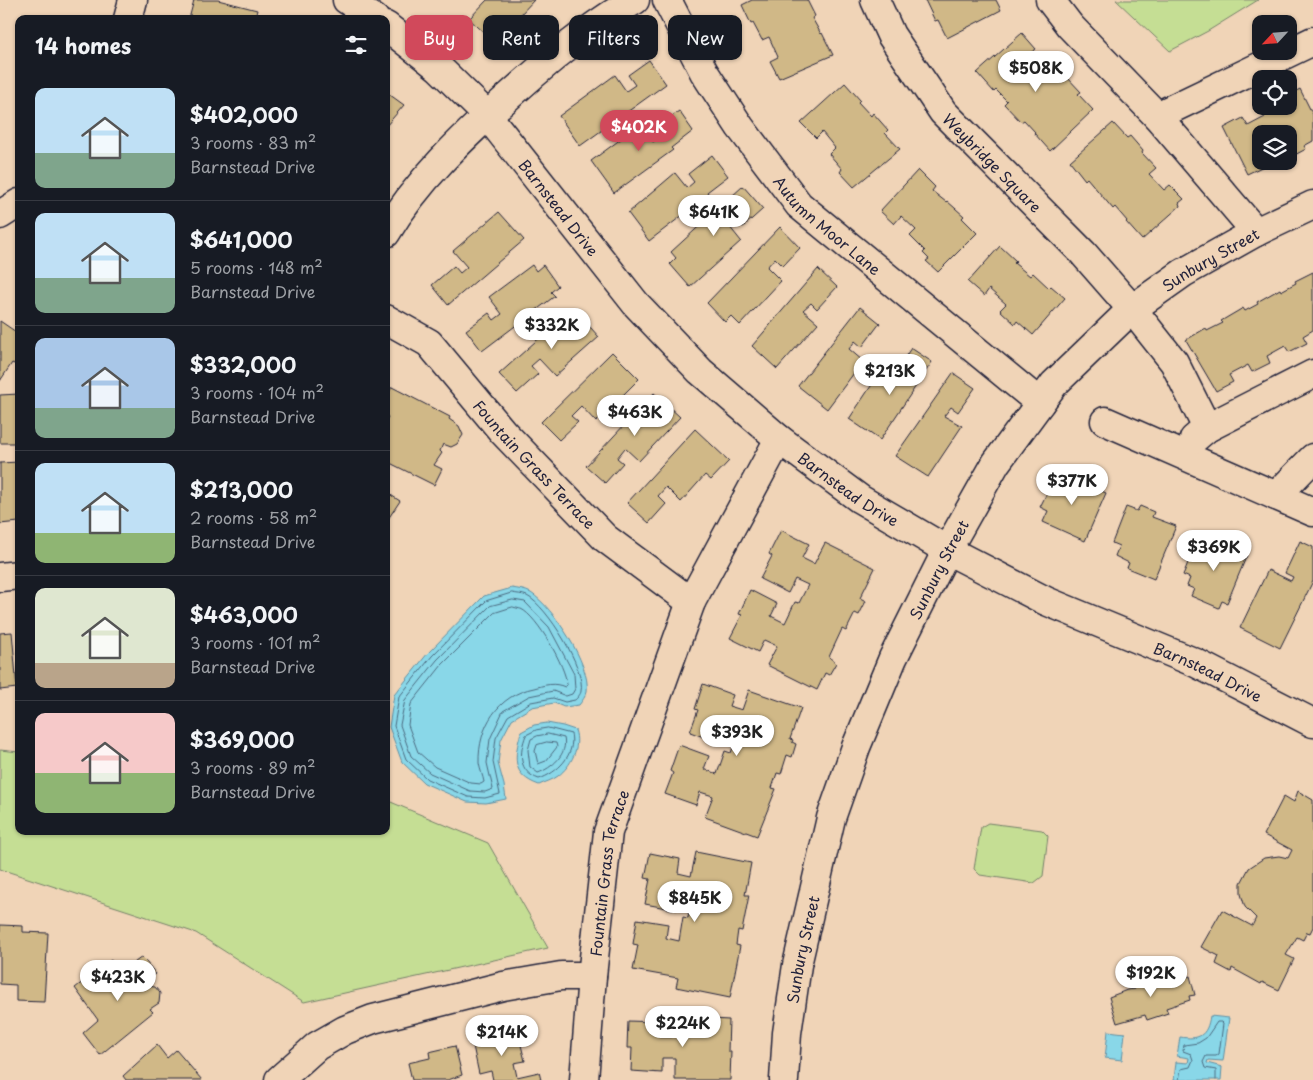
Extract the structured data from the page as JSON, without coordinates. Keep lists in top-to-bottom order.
{
  "streets": {
    "street": [
      "Weybridge Square",
      "Barnstead Drive",
      "Autumn Moor Lane",
      "Sunbury Street",
      "Fountain Grass Terrace"
    ]
  },
  "crossings": [
    ["Weybridge Square", "Sunbury Street"],
    ["Barnstead Drive", "Sunbury Street"],
    ["Barnstead Drive", "Fountain Grass Terrace"],
    ["Autumn Moor Lane", "Sunbury Street"]
  ],
  "north": "bottom left",
  "page": {
    "chip": [
      "Buy",
      "Rent",
      "Filters",
      "New"
    ],
    "heading": "14 homes",
    "price": [
      "$508K",
      "$402K",
      "$641K",
      "$332K",
      "$213K",
      "$463K",
      "$377K",
      "$369K",
      "$393K",
      "$845K",
      "$192K",
      "$423K",
      "$224K",
      "$214K"
    ],
    "list": [
      {
        "name": "$402,000",
        "note": "3 rooms · 83 m² · Barnstead Drive"
      },
      {
        "name": "$641,000",
        "note": "5 rooms · 148 m² · Barnstead Drive"
      },
      {
        "name": "$332,000",
        "note": "3 rooms · 104 m² · Barnstead Drive"
      },
      {
        "name": "$213,000",
        "note": "2 rooms · 58 m² · Barnstead Drive"
      },
      {
        "name": "$463,000",
        "note": "3 rooms · 101 m² · Barnstead Drive"
      },
      {
        "name": "$369,000",
        "note": "3 rooms · 89 m² · Barnstead Drive"
      }
    ]
  }
}
